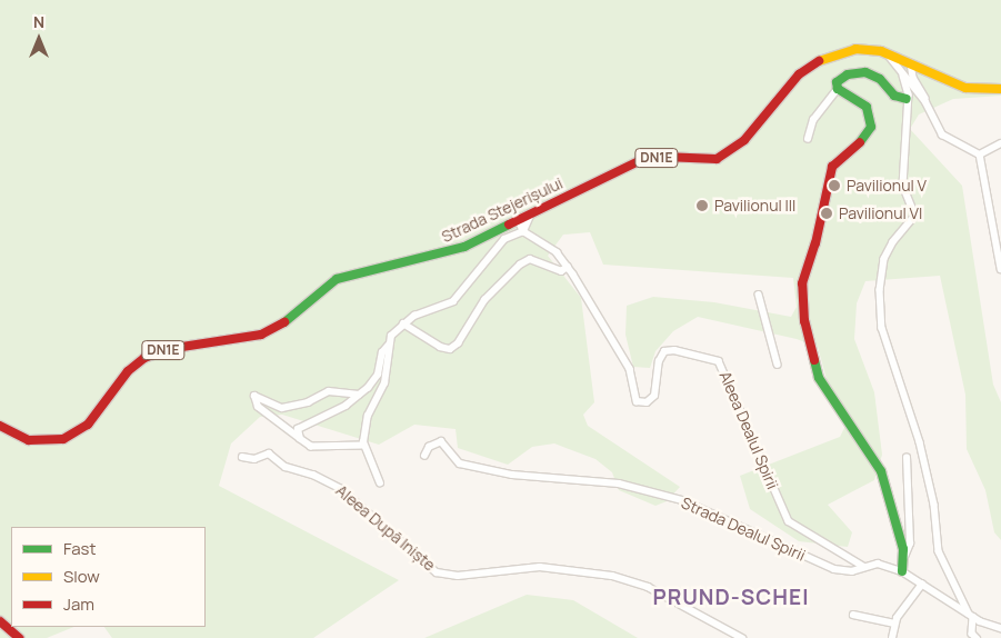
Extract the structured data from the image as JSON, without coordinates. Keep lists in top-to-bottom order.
{
  "streets": {
    "main road": ["DN1E", "Strada Stejerișului"],
    "street": ["Aleea Dealul Spirii", "Aleea După Iniște", "Strada Dealul Spirii"]
  },
  "crossings": [
    ["DN1E", "Strada Stejerișului"],
    ["Aleea Dealul Spirii", "Strada Dealul Spirii"]
  ],
  "districts": ["PRUND-SCHEI"],
  "places": ["Pavilionul V", "Pavilionul III", "Pavilionul VI"],
  "legend": ["Fast", "Slow", "Jam"],
  "north": "top"
}
